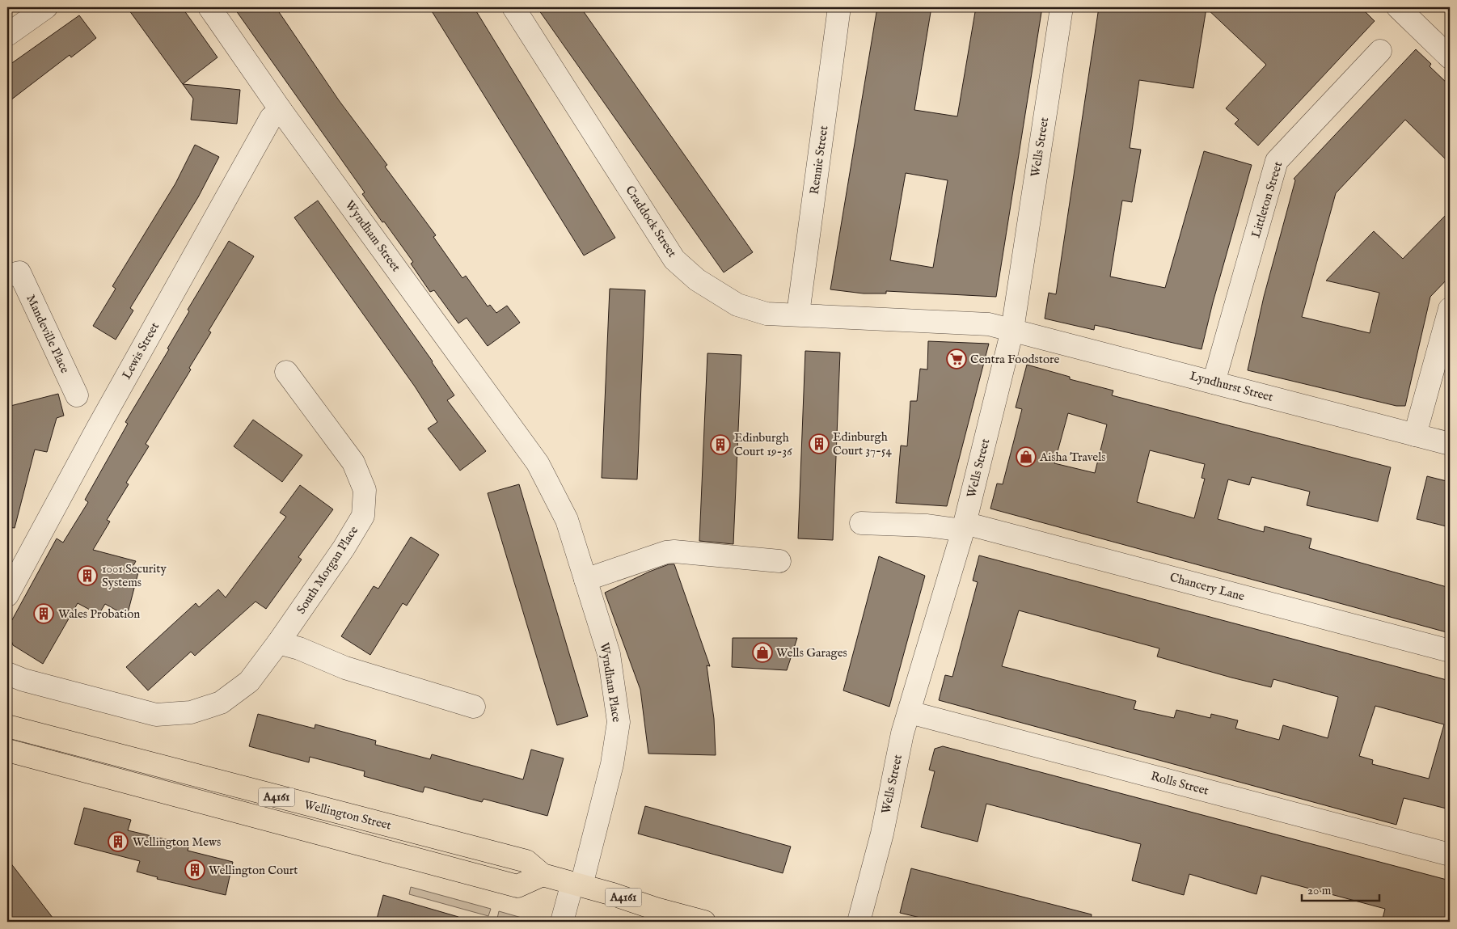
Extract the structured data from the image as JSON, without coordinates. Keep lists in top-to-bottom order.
{
  "streets": {
    "main road": ["A4161", "Wellington Street"],
    "street": [
      "Wells Street",
      "Rennie Street",
      "Littleton Street",
      "Craddock Street",
      "Wyndham Street",
      "Mandeville Place",
      "Lewis Street",
      "Lyndhurst Street",
      "South Morgan Place",
      "Chancery Lane",
      "Wyndham Place",
      "Rolls Street"
    ]
  },
  "crossings": [
    ["Wells Street", "Craddock Street"],
    ["Wells Street", "Lyndhurst Street"],
    ["Wells Street", "Chancery Lane"],
    ["Wells Street", "Rolls Street"],
    ["Rennie Street", "Craddock Street"],
    ["Littleton Street", "Lyndhurst Street"],
    ["Craddock Street", "Lyndhurst Street"],
    ["Wyndham Street", "Lewis Street"],
    ["Wyndham Street", "Wyndham Place"],
    ["Wyndham Place", "Wellington Street"]
  ],
  "places": {
    "supermarket": ["Centra Foodstore"],
    "building": [
      "Edinburgh Court 37-54",
      "Edinburgh Court 19-36",
      "1001 Security Systems",
      "Wales Probation",
      "Wellington Mews",
      "Wellington Court"
    ],
    "shop": ["Aisha Travels", "Wells Garages"]
  },
  "scale_bar": "20 m"
}
